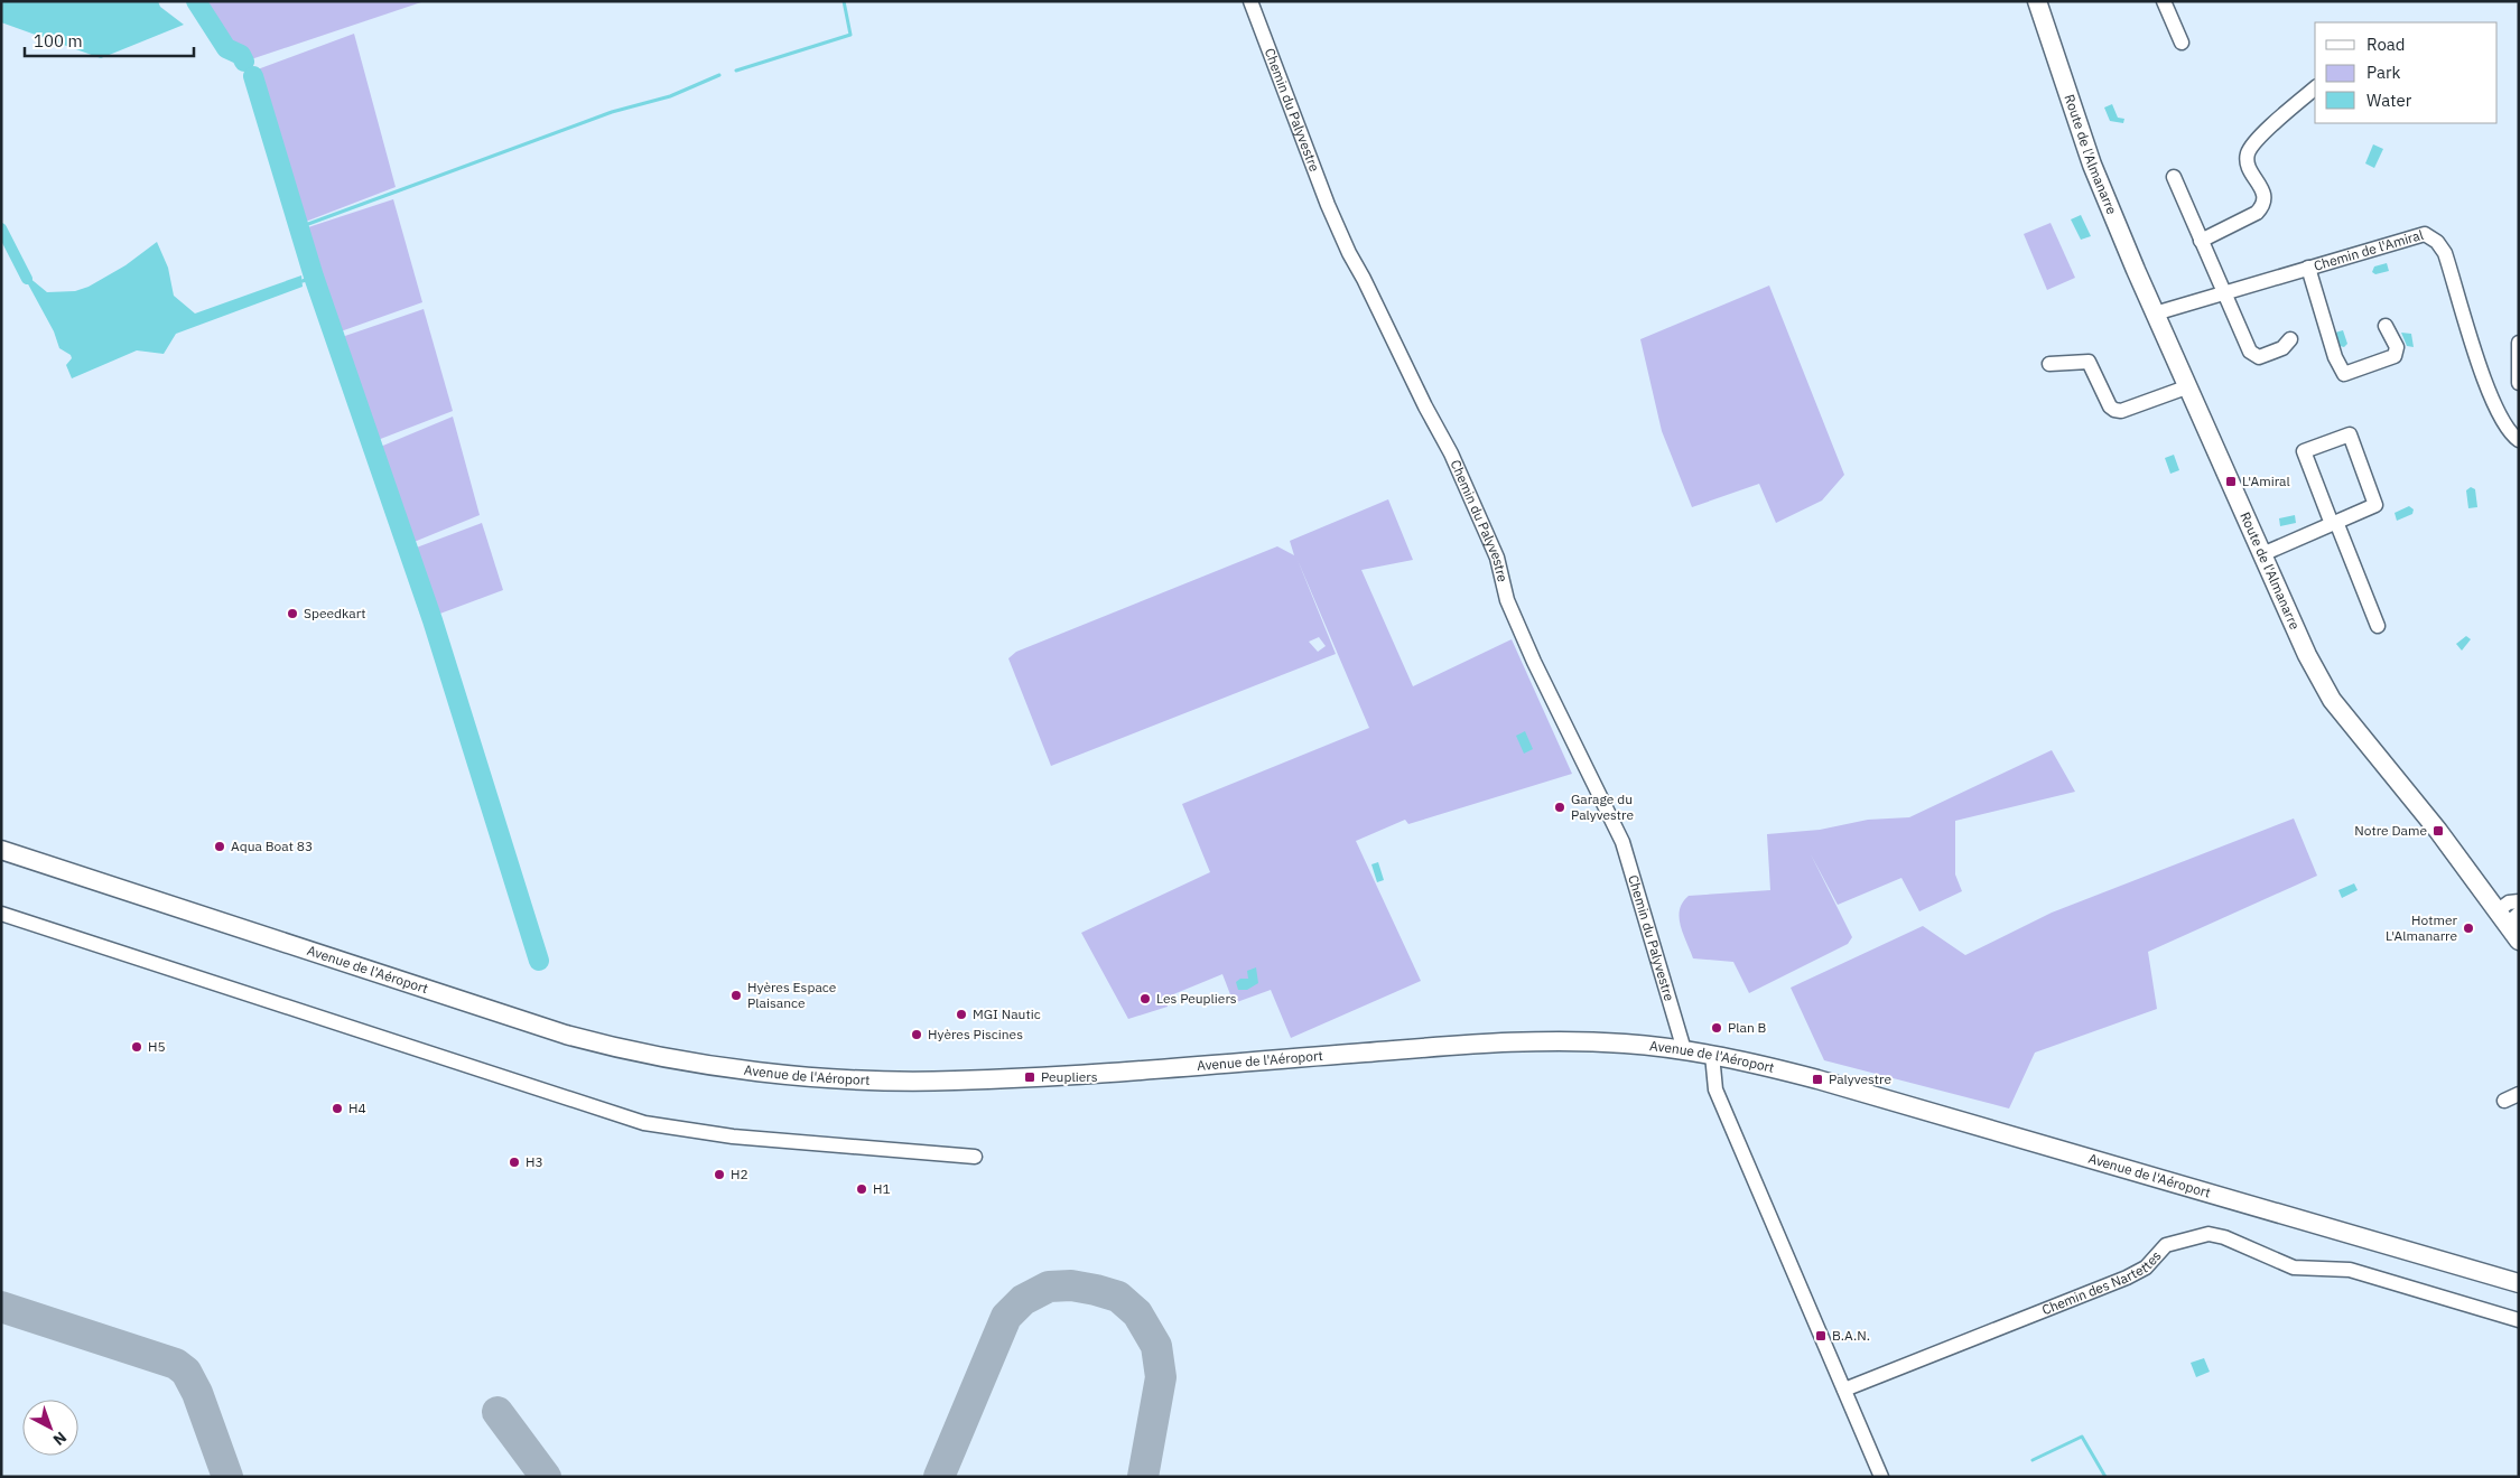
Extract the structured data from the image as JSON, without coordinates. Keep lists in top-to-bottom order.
{
  "streets": {
    "main road": ["Route de l'Almanarre", "Avenue de l'Aéroport"],
    "street": ["Chemin du Palyvestre", "Chemin de l'Amiral", "Chemin des Nartettes"]
  },
  "crossings": [
    ["Chemin du Palyvestre", "Avenue de l'Aéroport"],
    ["Route de l'Almanarre", "Chemin de l'Amiral"]
  ],
  "places": {
    "transit": [
      "L'Amiral",
      "Notre Dame",
      "Peupliers",
      "Palyvestre",
      "B.A.N."
    ],
    "other": [
      "Speedkart",
      "Garage du Palyvestre",
      "Aqua Boat 83",
      "Hotmer L'Almanarre",
      "Hyères Espace Plaisance",
      "Les Peupliers",
      "MGI Nautic",
      "Plan B",
      "Hyères Piscines",
      "H5",
      "H4",
      "H3",
      "H2",
      "H1"
    ]
  },
  "legend": ["Road", "Park", "Water"],
  "scale_bar": "100 m",
  "north": "bottom right"
}
